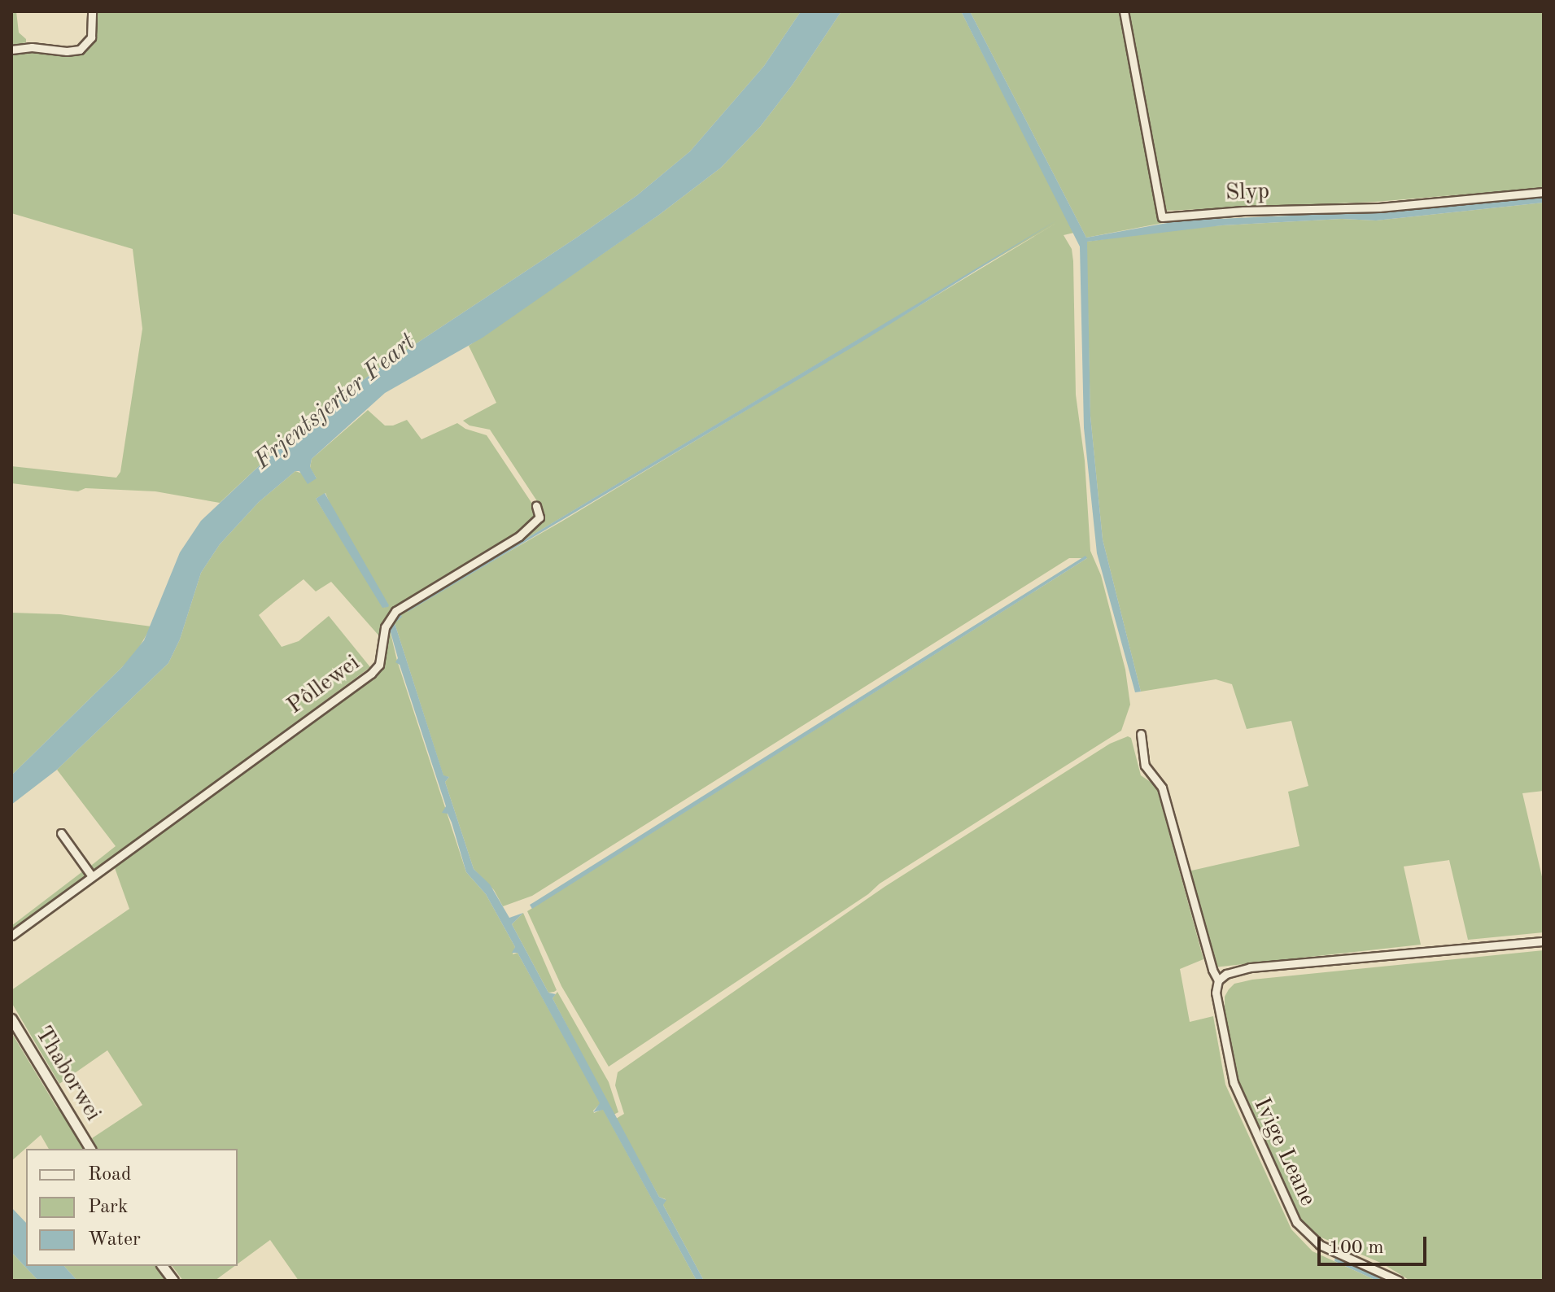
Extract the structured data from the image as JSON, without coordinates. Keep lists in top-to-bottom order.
{
  "streets": {
    "street": [
      "Slyp",
      "Pôllewei",
      "Thaborwei",
      "Ivige Leane"
    ]
  },
  "water": ["Frjentsjerter Feart"],
  "legend": ["Road", "Park", "Water"],
  "scale_bar": "100 m"
}
